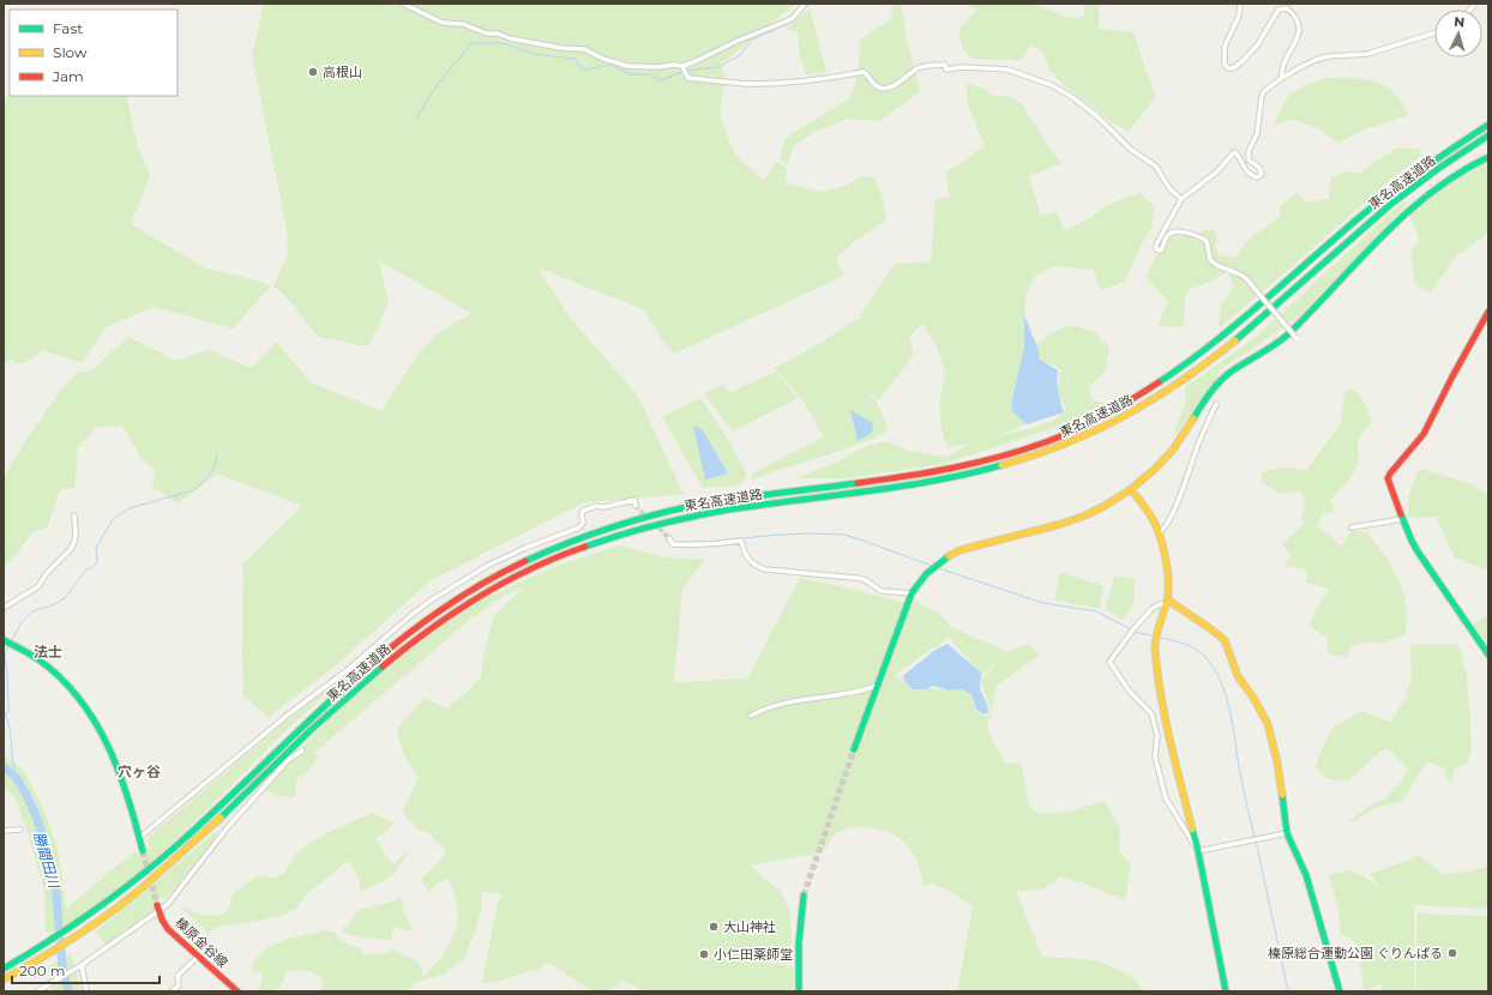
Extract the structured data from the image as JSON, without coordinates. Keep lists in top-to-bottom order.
{
  "streets": {
    "main road": ["東名高速道路", "榛原金谷線"]
  },
  "districts": ["法士", "穴ヶ谷"],
  "water": ["勝間田川"],
  "places": [
    "高根山",
    "大山神社",
    "榛原総合運動公園 ぐりんぱる",
    "小仁田薬師堂"
  ],
  "legend": ["Fast", "Slow", "Jam"],
  "scale_bar": "200 m",
  "north": "top"
}
